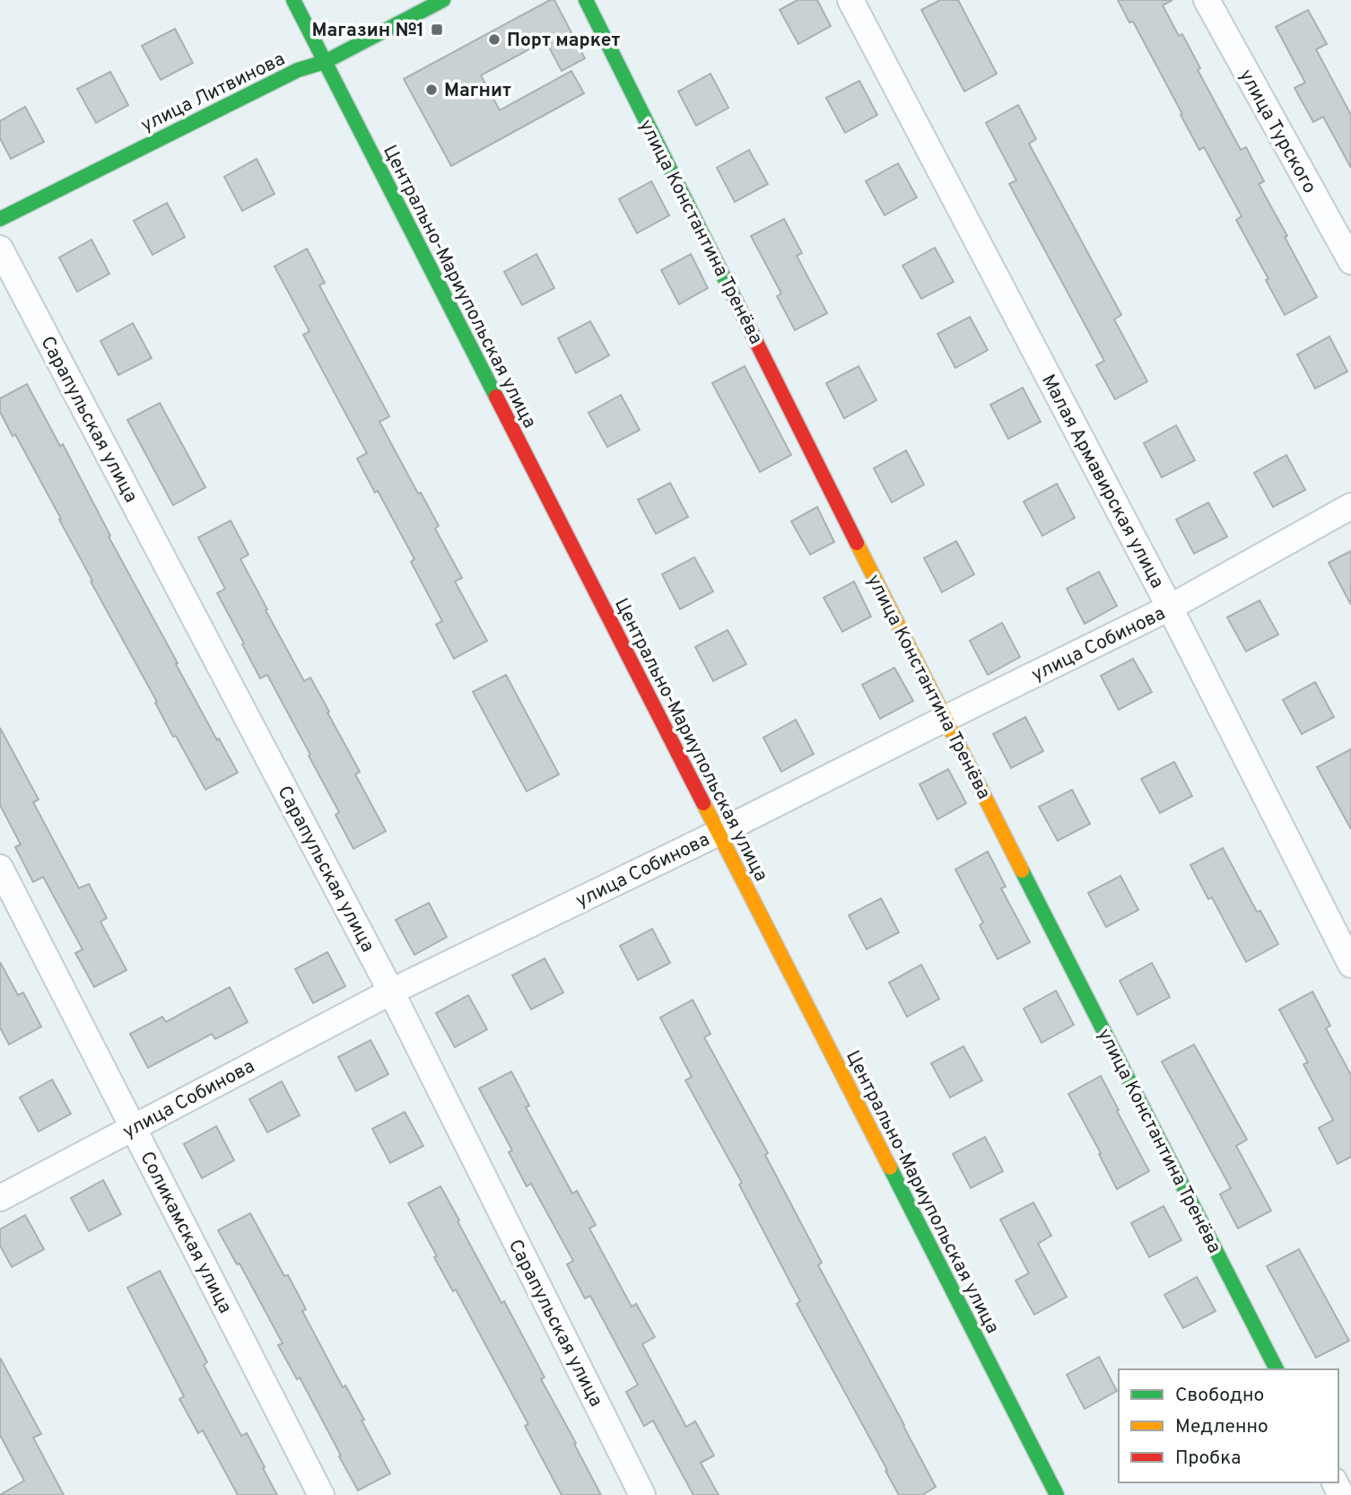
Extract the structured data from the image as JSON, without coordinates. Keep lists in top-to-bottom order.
{
  "streets": {
    "street": [
      "улица Литвинова",
      "улица Турского",
      "улица Константина Тренёва",
      "Центрально-Мариупольская улица",
      "Сарапульская улица",
      "Малая Армавирская улица",
      "улица Собинова",
      "Соликамская улица"
    ]
  },
  "crossings": [
    ["улица Литвинова", "Центрально-Мариупольская улица"],
    ["улица Константина Тренёва", "улица Собинова"],
    ["Центрально-Мариупольская улица", "улица Собинова"],
    ["Сарапульская улица", "улица Собинова"],
    ["Малая Армавирская улица", "улица Собинова"],
    ["улица Собинова", "Соликамская улица"]
  ],
  "places": {
    "transit": ["Магазин №1"],
    "other": ["Порт маркет", "Магнит"]
  },
  "legend": ["Свободно", "Медленно", "Пробка"]
}
